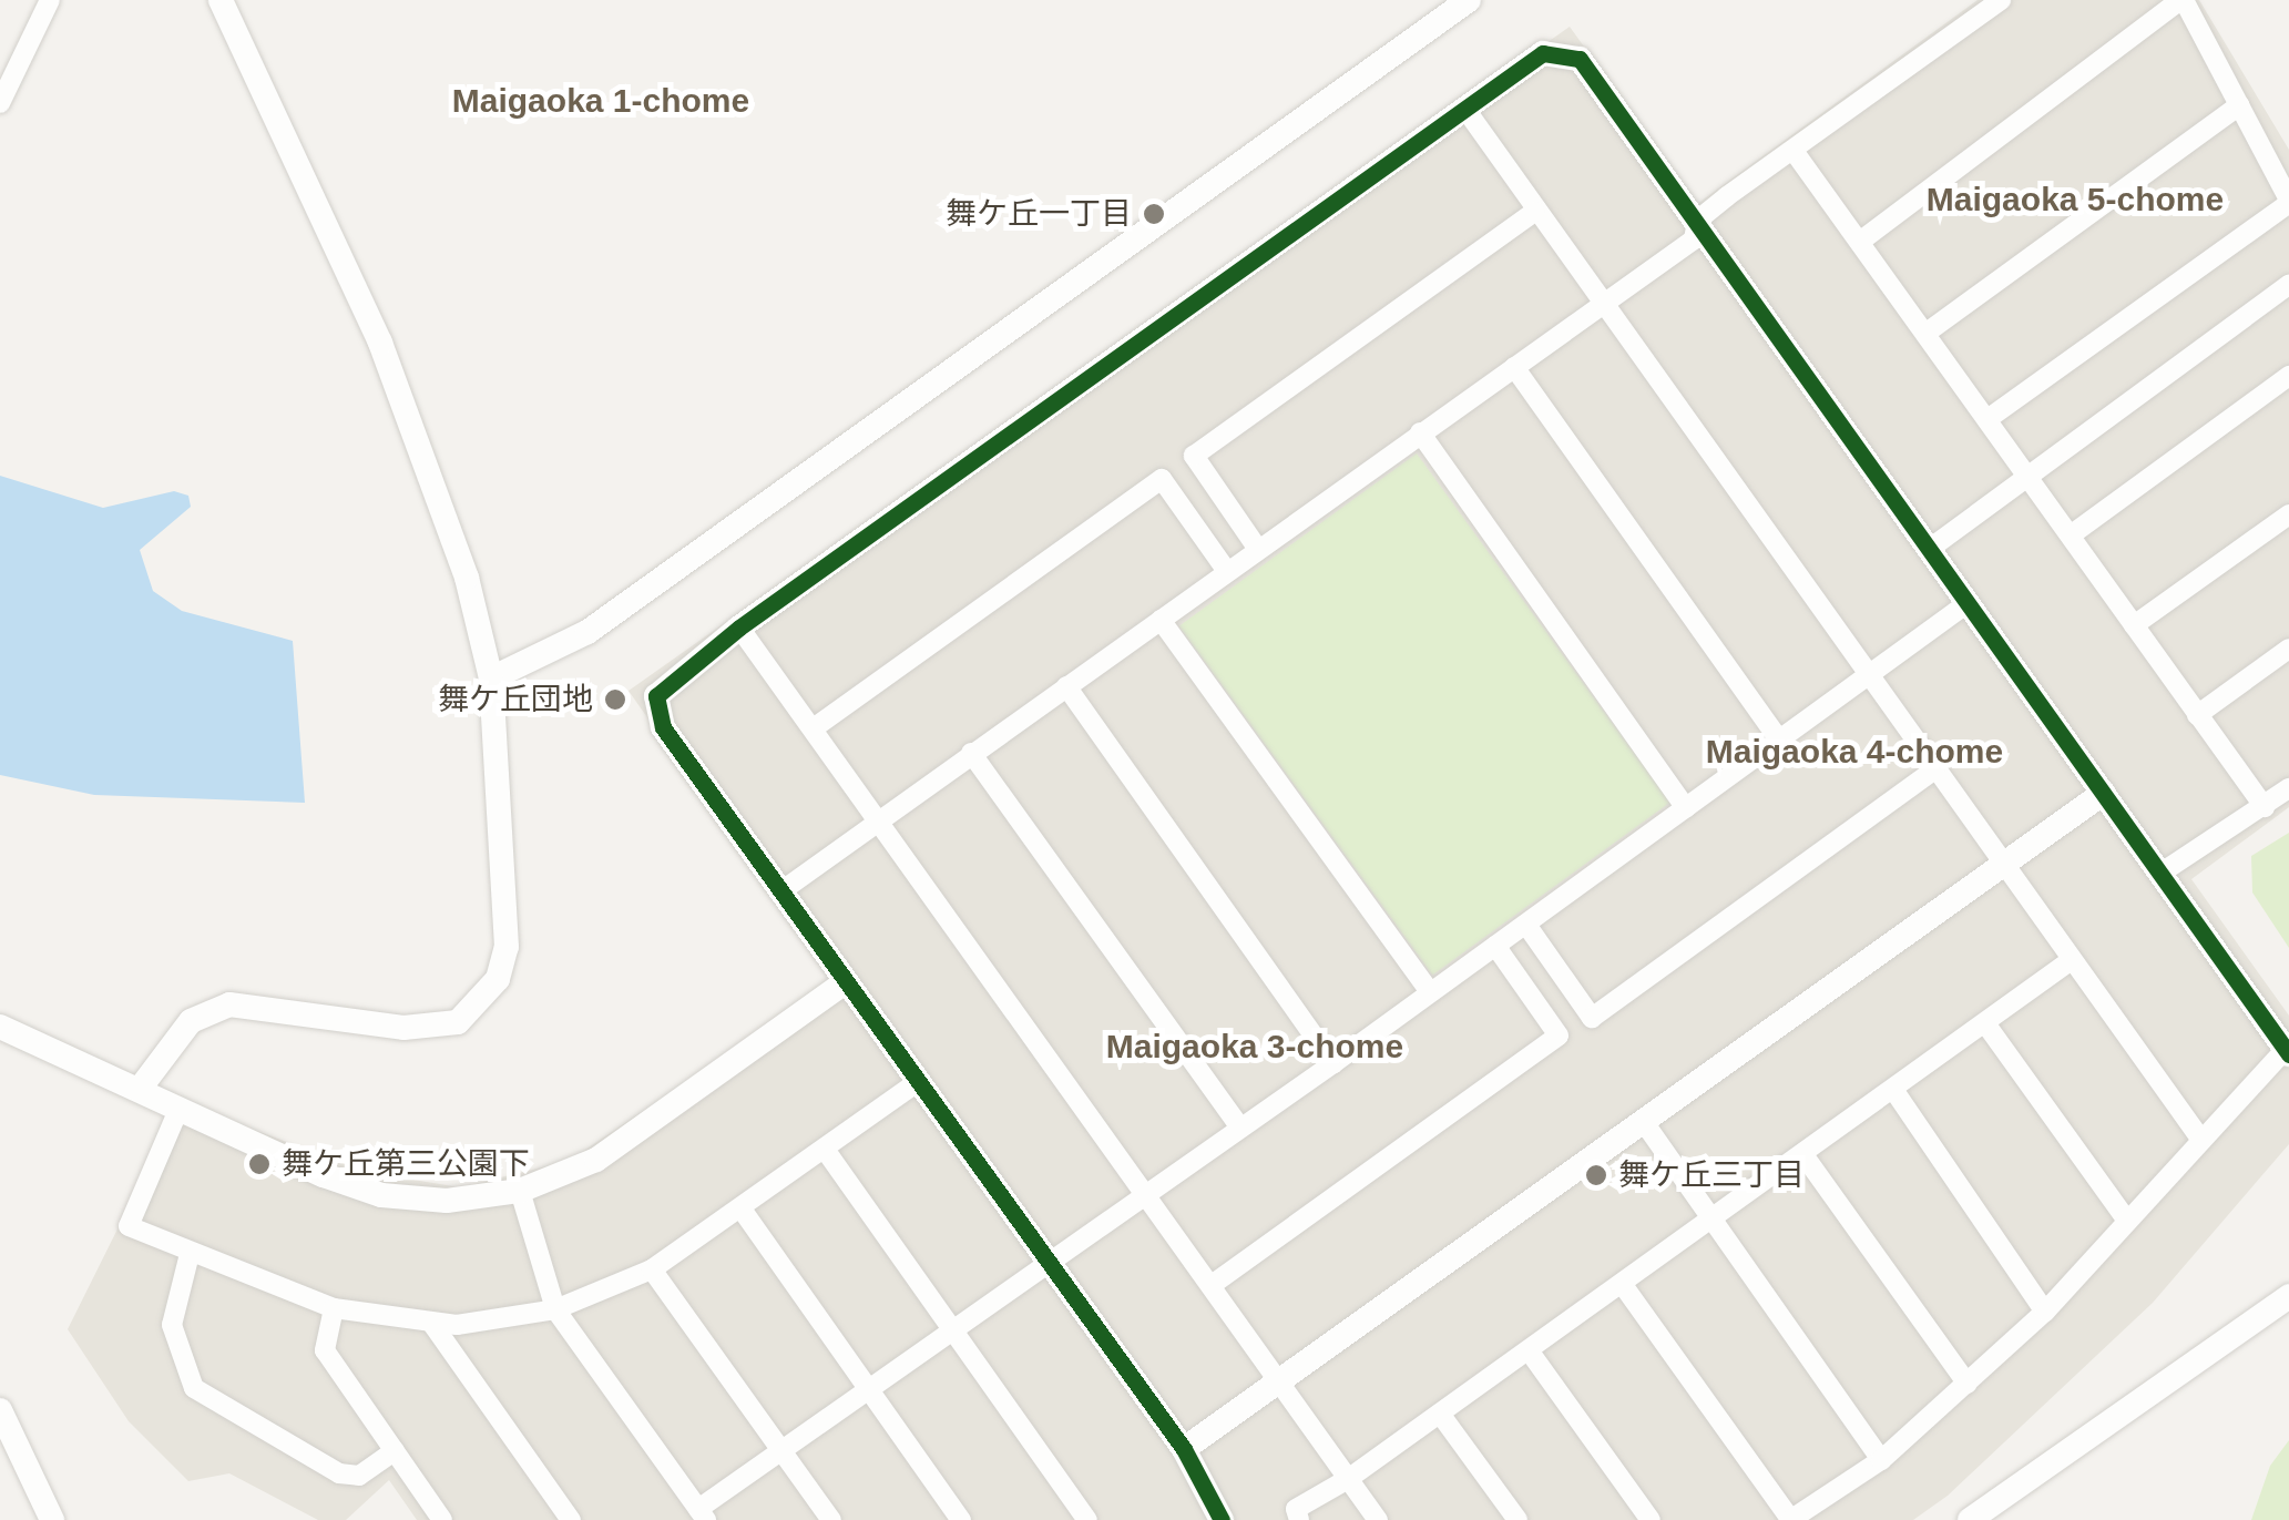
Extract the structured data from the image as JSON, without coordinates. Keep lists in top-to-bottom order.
{
  "districts": [
    "Maigaoka 1-chome",
    "Maigaoka 5-chome",
    "Maigaoka 4-chome",
    "Maigaoka 3-chome"
  ],
  "places": [
    "舞ケ丘一丁目",
    "舞ケ丘団地",
    "舞ケ丘第三公園下",
    "舞ケ丘三丁目"
  ]
}
